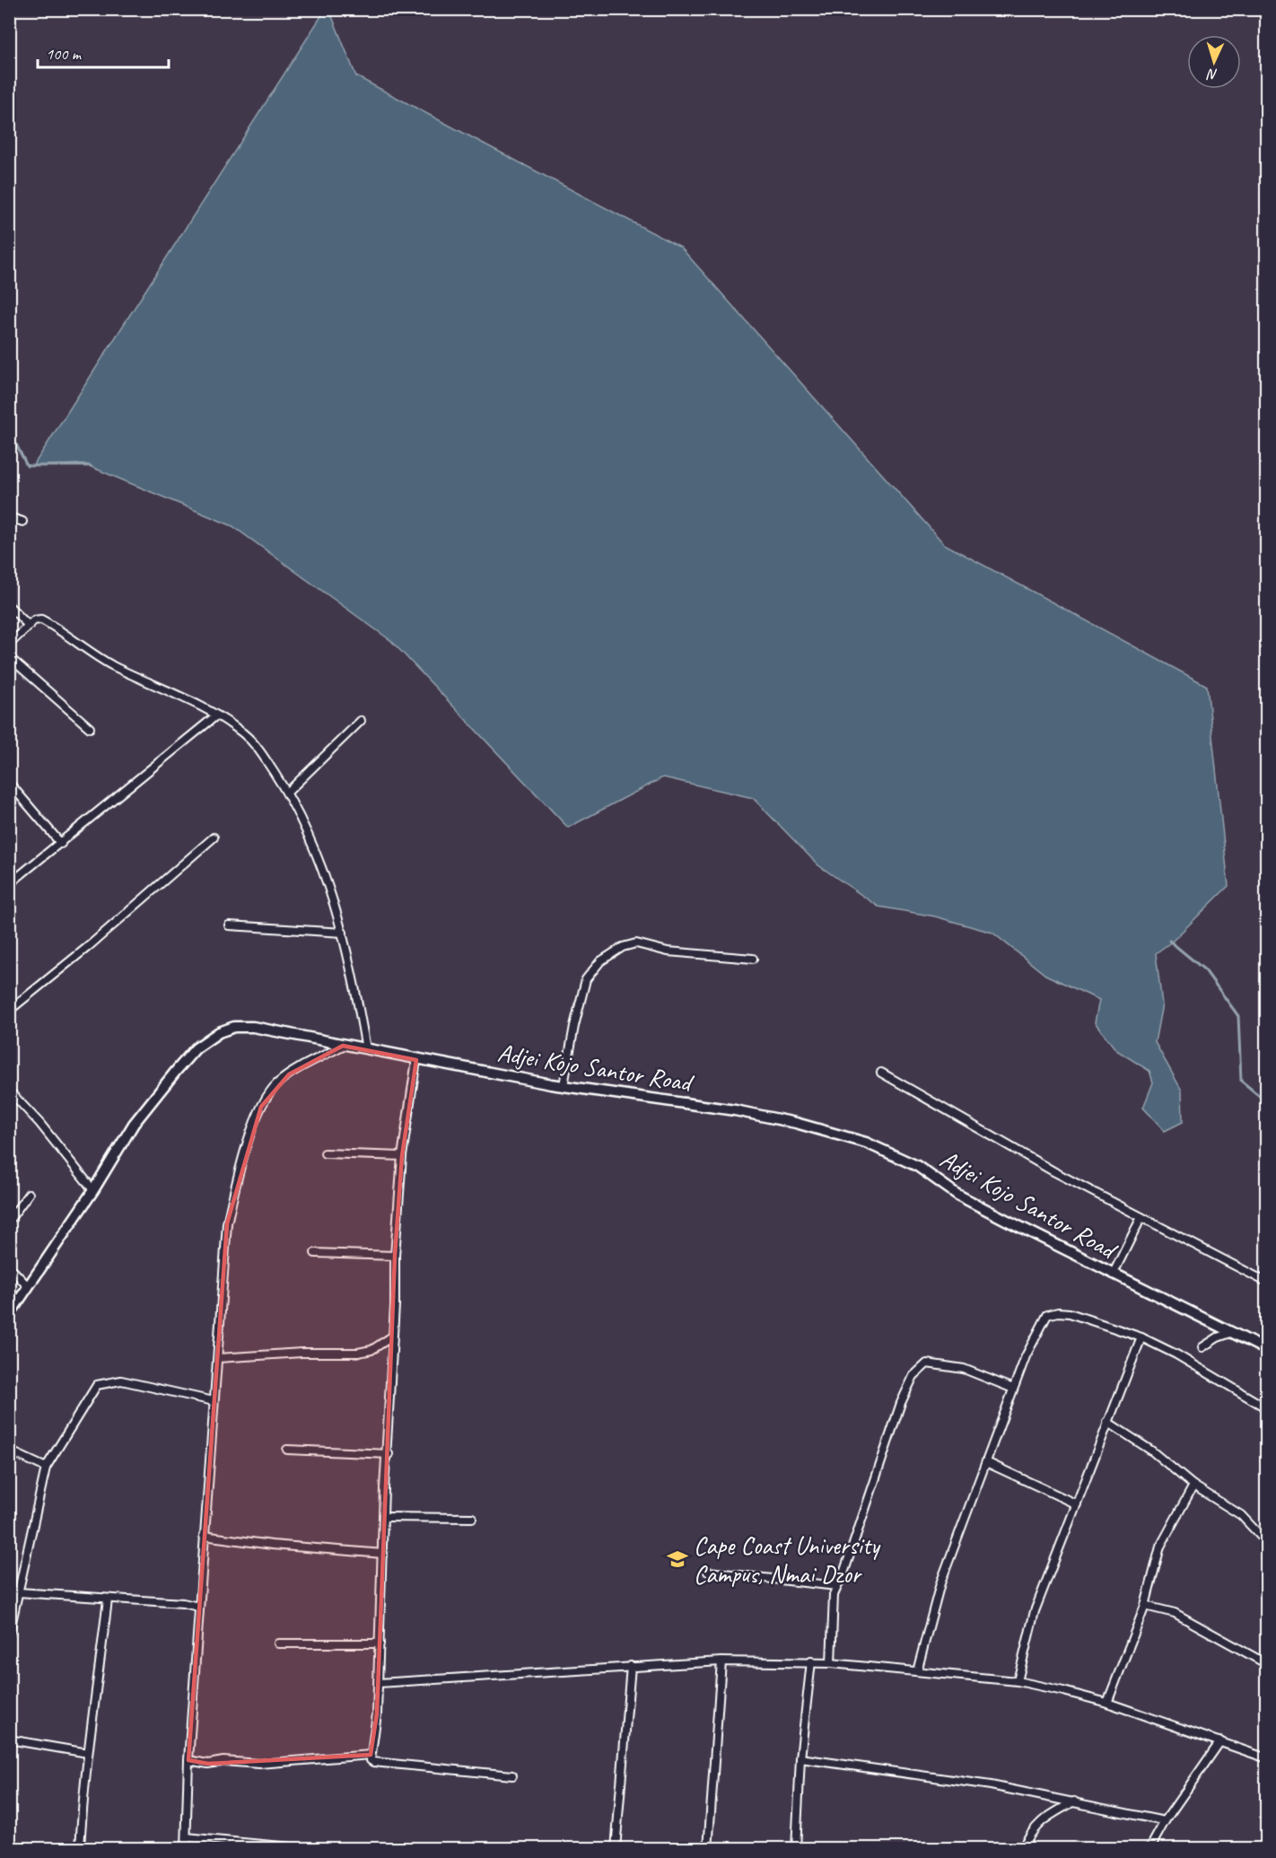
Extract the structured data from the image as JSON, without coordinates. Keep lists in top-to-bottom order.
{
  "streets": {
    "street": ["Adjei Kojo Santor Road"]
  },
  "places": {
    "school or university": ["Cape Coast University Campus, Nmai Dzor"]
  },
  "scale_bar": "100 m",
  "north": "bottom"
}
